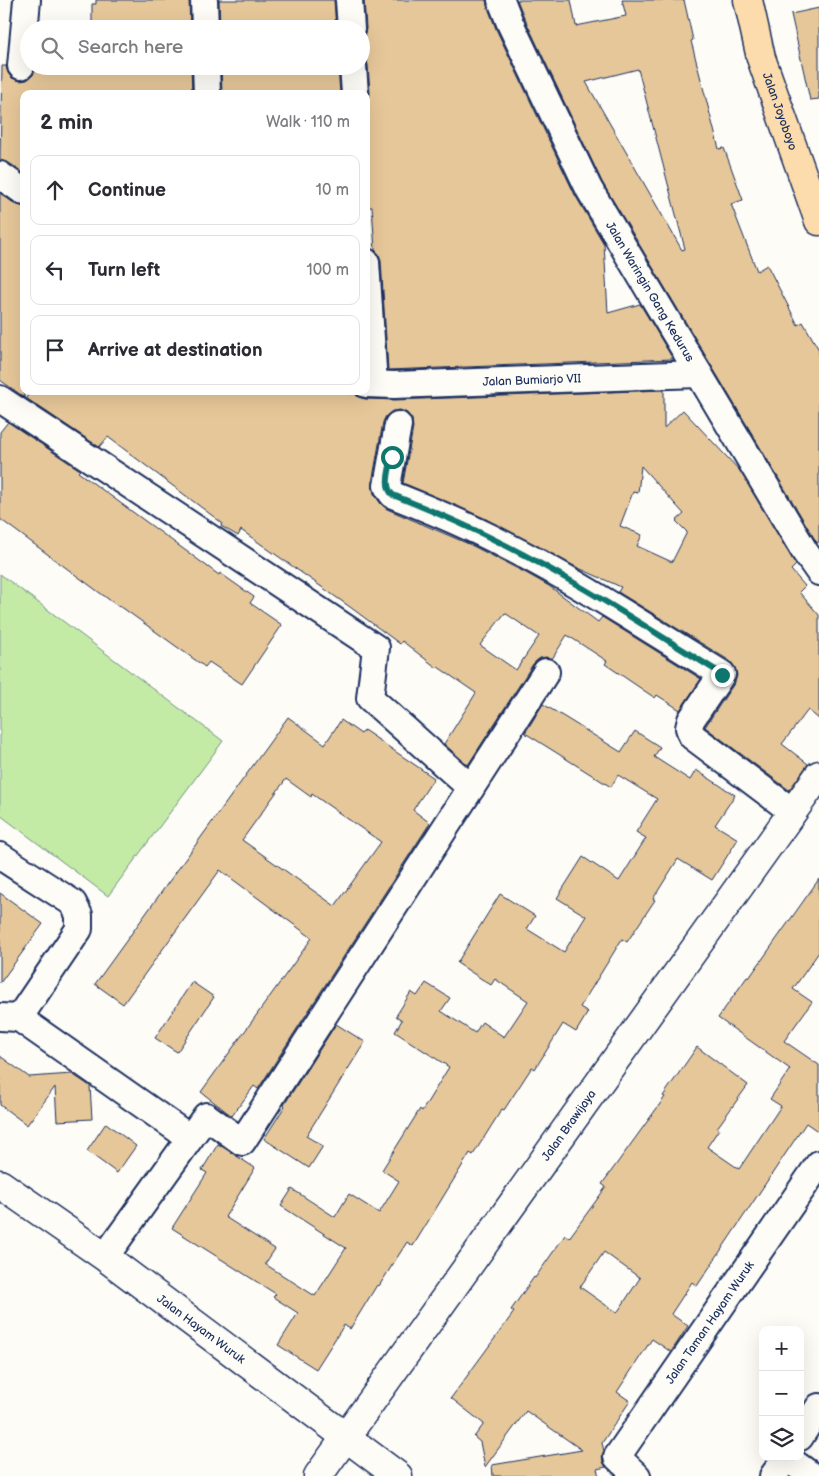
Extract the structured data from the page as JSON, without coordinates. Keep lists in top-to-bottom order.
{
  "streets": {
    "main road": ["Jalan Joyoboyo"],
    "street": [
      "Jalan Waringin Gang Kedurus",
      "Jalan Bumiarjo VII",
      "Jalan Brawijaya",
      "Jalan Taman Hayam Wuruk",
      "Jalan Hayam Wuruk"
    ]
  },
  "crossings": [
    ["Jalan Waringin Gang Kedurus", "Jalan Bumiarjo VII"],
    ["Jalan Brawijaya", "Jalan Hayam Wuruk"]
  ],
  "page": {
    "search": "Search here",
    "heading": ["2 min", "Walk · 110 m"],
    "list": [
      ["Continue", "10 m"],
      ["Turn left", "100 m"],
      "Arrive at destination"
    ],
    "map_buttons": ["+", "−"]
  }
}
